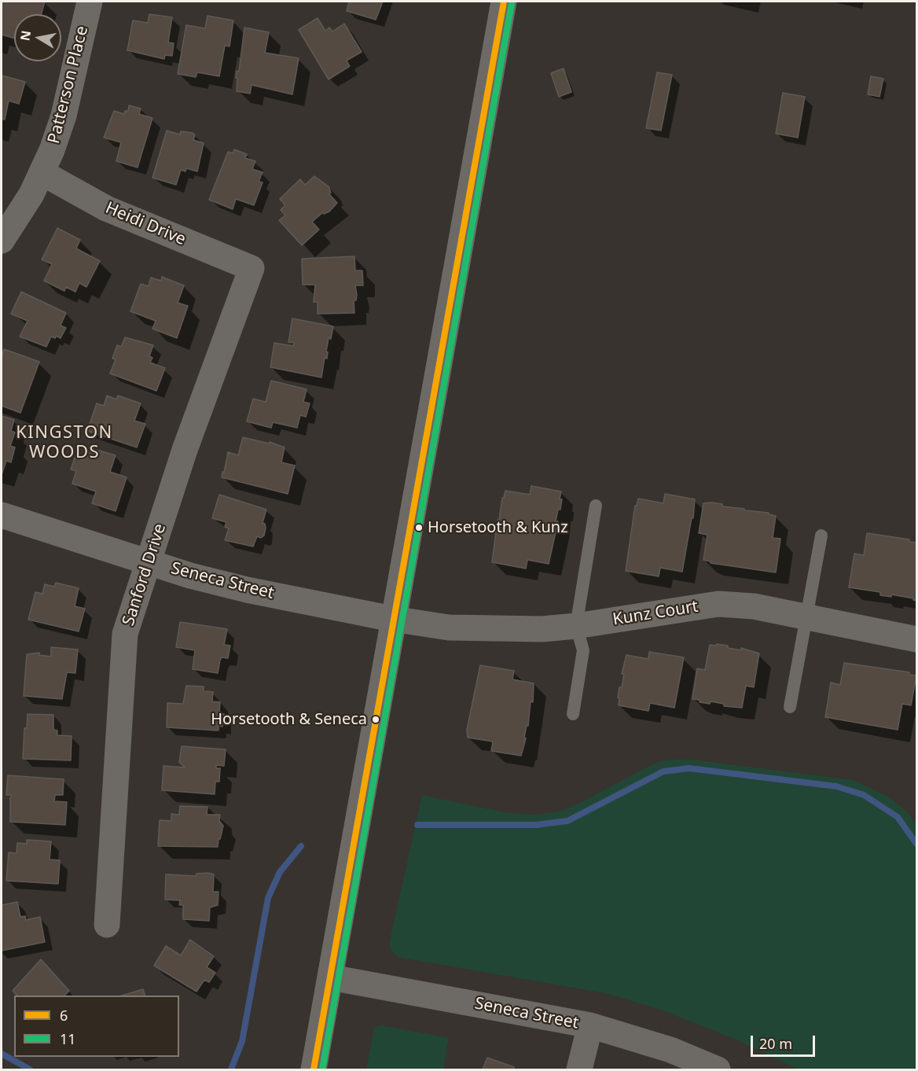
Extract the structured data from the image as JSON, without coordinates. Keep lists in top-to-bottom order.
{
  "streets": {
    "street": [
      "Patterson Place",
      "Heidi Drive",
      "Sanford Drive",
      "Seneca Street",
      "Kunz Court"
    ]
  },
  "crossings": [
    ["Patterson Place", "Heidi Drive"],
    ["Heidi Drive", "Sanford Drive"],
    ["Sanford Drive", "Seneca Street"],
    ["Seneca Street", "Kunz Court"]
  ],
  "districts": ["KINGSTON WOODS"],
  "places": ["Horsetooth & Kunz", "Horsetooth & Seneca"],
  "lines": ["transit line 6", "transit line 11"],
  "legend": ["6", "11"],
  "scale_bar": "20 m",
  "north": "left"
}
